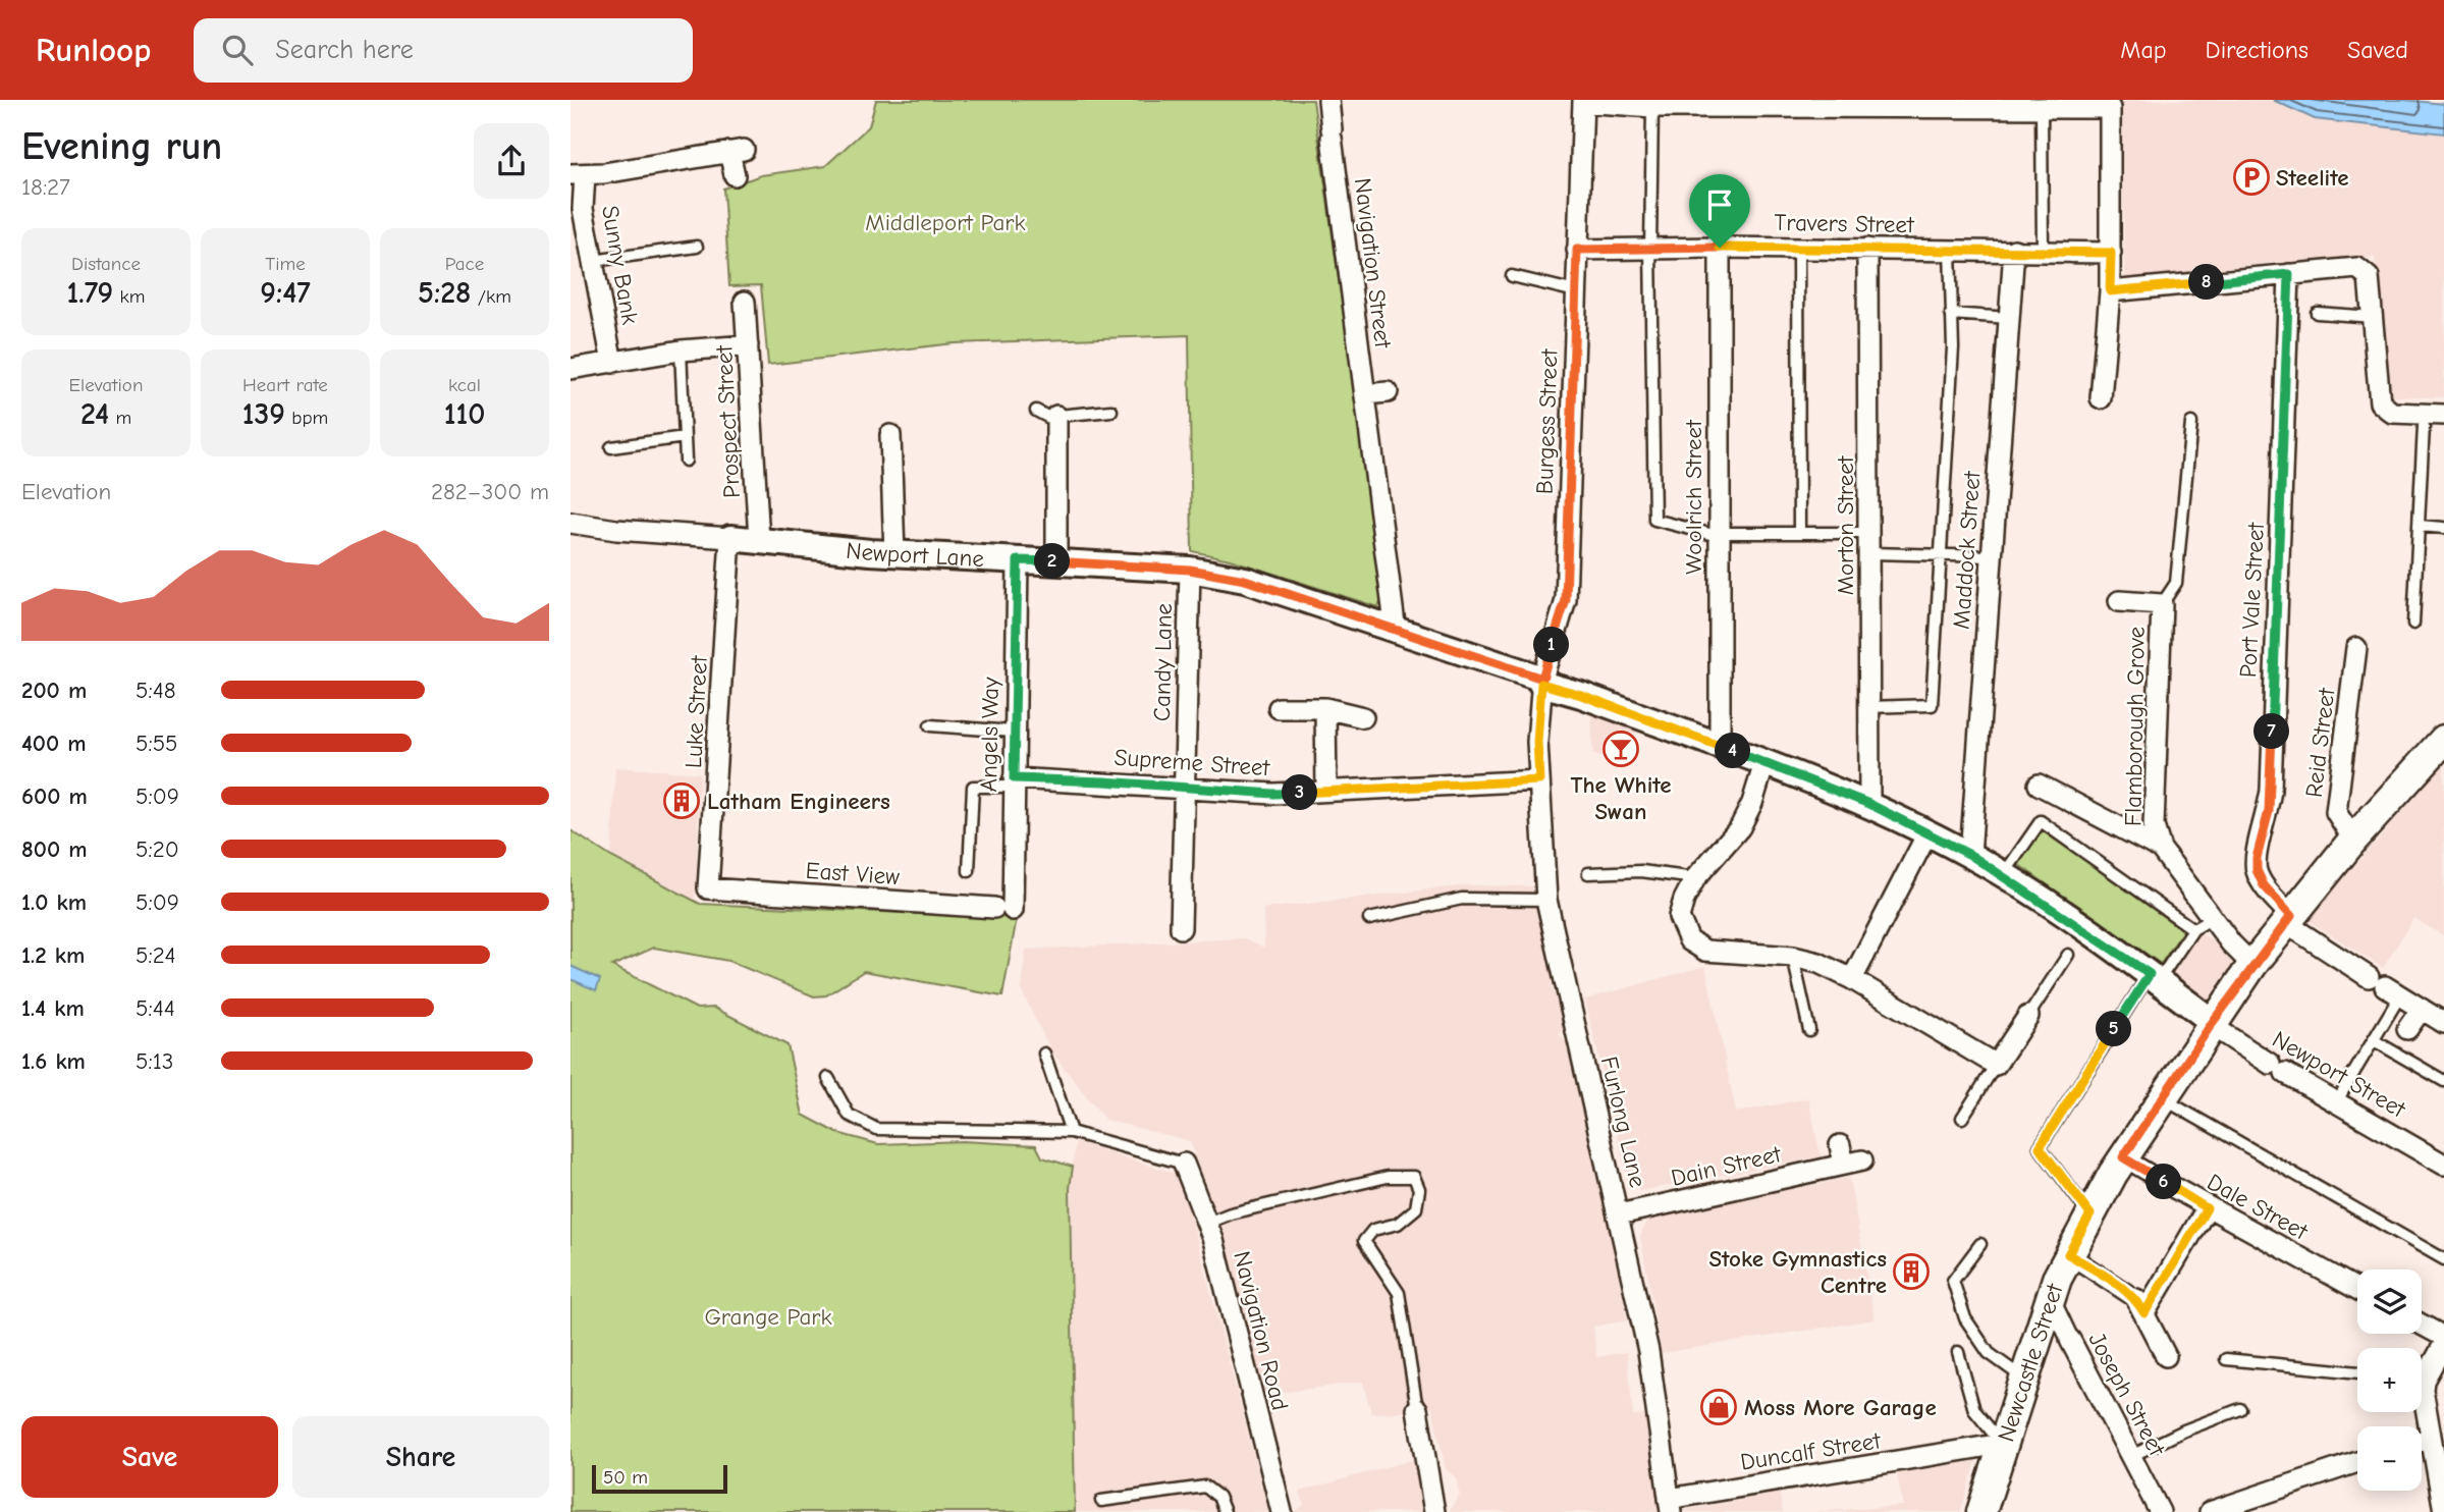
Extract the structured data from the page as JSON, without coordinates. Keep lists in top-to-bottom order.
{
  "streets": {
    "main road": ["Newcastle Street"],
    "street": [
      "Travers Street",
      "Navigation Street",
      "Sunny Bank",
      "Prospect Street",
      "Burgess Street",
      "Woolrich Street",
      "Morton Street",
      "Maddock Street",
      "Newport Lane",
      "Port Vale Street",
      "Candy Lane",
      "Luke Street",
      "Flamborough Grove",
      "Angels Way",
      "Reid Street",
      "Supreme Street",
      "East View",
      "Newport Street",
      "Furlong Lane",
      "Dain Street",
      "Dale Street",
      "Navigation Road",
      "Joseph Street",
      "Duncalf Street"
    ]
  },
  "crossings": [
    ["Travers Street", "Burgess Street"],
    ["Travers Street", "Woolrich Street"],
    ["Travers Street", "Morton Street"],
    ["Travers Street", "Maddock Street"],
    ["Navigation Street", "Newport Lane"],
    ["Prospect Street", "Newport Lane"],
    ["Burgess Street", "Newport Lane"],
    ["Burgess Street", "Furlong Lane"],
    ["Woolrich Street", "Newport Lane"],
    ["Morton Street", "Newport Lane"],
    ["Maddock Street", "Newport Lane"],
    ["Newport Lane", "Candy Lane"],
    ["Newport Lane", "Luke Street"],
    ["Newport Lane", "Angels Way"],
    ["Newport Lane", "Newport Street"],
    ["Newport Lane", "Newcastle Street"],
    ["Port Vale Street", "Newcastle Street"],
    ["Candy Lane", "Supreme Street"],
    ["Luke Street", "East View"],
    ["Angels Way", "Supreme Street"],
    ["Angels Way", "East View"],
    ["Reid Street", "Newcastle Street"],
    ["Supreme Street", "Furlong Lane"],
    ["Newport Street", "Newcastle Street"],
    ["Furlong Lane", "Dain Street"],
    ["Furlong Lane", "Duncalf Street"],
    ["Dale Street", "Newcastle Street"],
    ["Newcastle Street", "Joseph Street"],
    ["Newcastle Street", "Duncalf Street"]
  ],
  "parks": ["Middleport Park", "Grange Park"],
  "places": {
    "parking": ["Steelite"],
    "bar": ["The White Swan"],
    "building": ["Latham Engineers", "Stoke Gymnastics Centre"],
    "shop": ["Moss More Garage"]
  },
  "scale_bar": "50 m",
  "page": {
    "header": "Runloop",
    "search": "Search here",
    "nav": ["Map", "Directions", "Saved"],
    "heading": ["Evening run", "18:27"],
    "stats": [
      ["Distance", "1.79 km"],
      ["Time", "9:47"],
      ["Pace", "5:28 /km"],
      ["Elevation", "24 m"],
      ["Heart rate", "139 bpm"],
      ["kcal", "110"]
    ],
    "pins": [
      "8",
      "2",
      "1",
      "7",
      "4",
      "3",
      "5",
      "6"
    ],
    "chart": ["Elevation", "282–300 m"],
    "list": [
      {
        "name": "200 m",
        "note": "5:48"
      },
      {
        "name": "400 m",
        "note": "5:55"
      },
      {
        "name": "600 m",
        "note": "5:09"
      },
      {
        "name": "800 m",
        "note": "5:20"
      },
      {
        "name": "1.0 km",
        "note": "5:09"
      },
      {
        "name": "1.2 km",
        "note": "5:24"
      },
      {
        "name": "1.4 km",
        "note": "5:44"
      },
      {
        "name": "1.6 km",
        "note": "5:13"
      }
    ],
    "map_buttons": ["+", "−"],
    "buttons": ["Save", "Share"],
    "scale": "50 m"
  }
}
